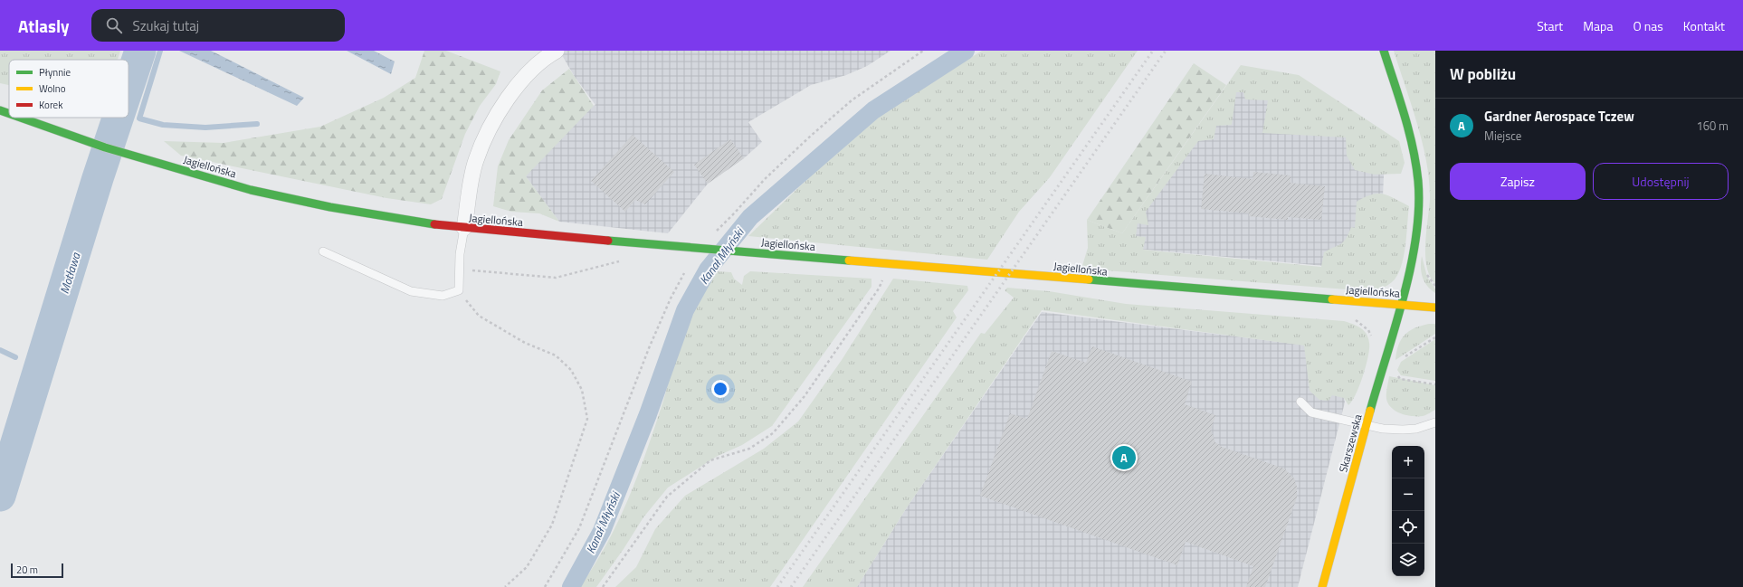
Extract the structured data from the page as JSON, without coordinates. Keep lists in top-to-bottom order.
{
  "streets": {
    "main road": ["Jagiellońska", "Skarszewska"]
  },
  "crossings": [
    ["Jagiellońska", "Skarszewska"]
  ],
  "water": ["Kanał Młyński", "Motława"],
  "legend": ["Płynnie", "Wolno", "Korek"],
  "scale_bar": "20 m",
  "page": {
    "header": "Atlasly",
    "search": "Szukaj tutaj",
    "nav": [
      "Start",
      "Mapa",
      "O nas",
      "Kontakt"
    ],
    "heading": "W pobliżu",
    "list": [
      {
        "mark": "A",
        "name": "Gardner Aerospace Tczew",
        "note": "Miejsce",
        "value": "160 m"
      }
    ],
    "buttons": ["Zapisz", "Udostępnij"],
    "pins": "A",
    "map_buttons": ["+", "−"],
    "scale": "20 m"
  }
}
